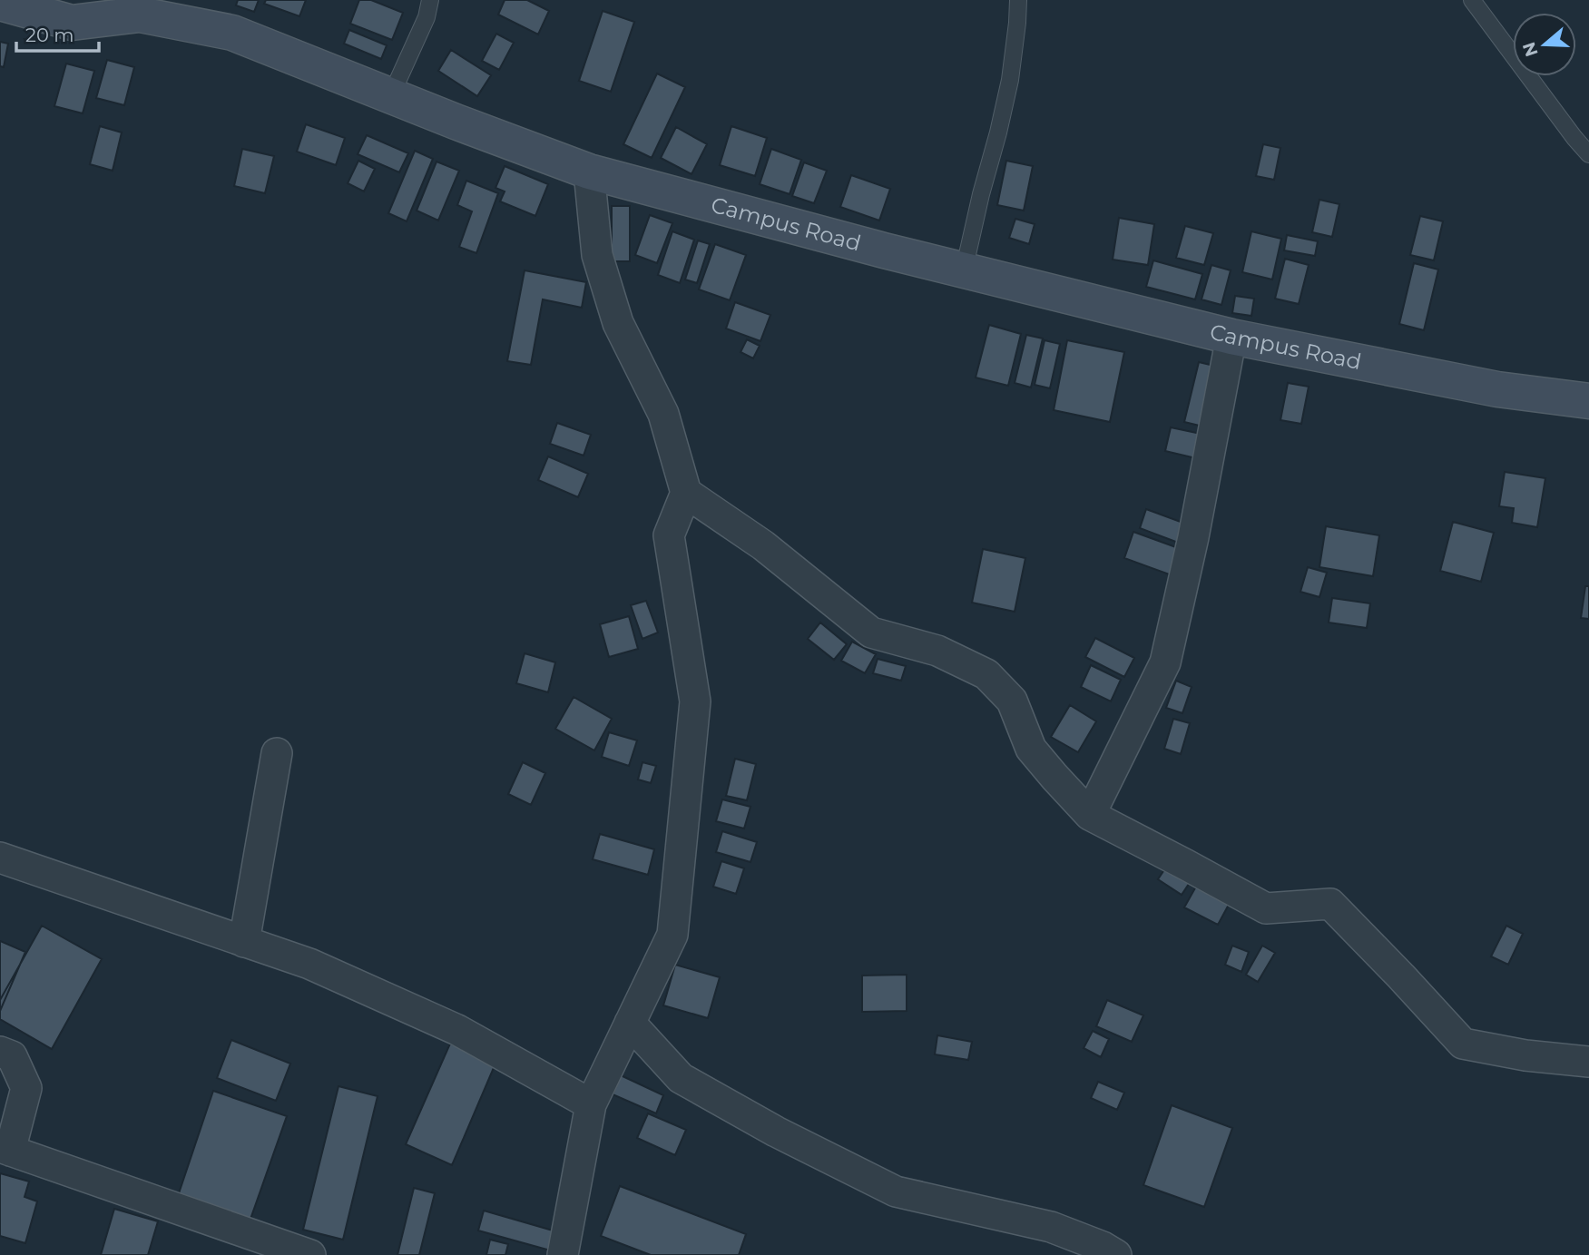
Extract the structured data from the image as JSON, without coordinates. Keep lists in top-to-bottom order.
{
  "streets": {
    "street": ["Campus Road"]
  },
  "scale_bar": "20 m",
  "north": "left"
}
